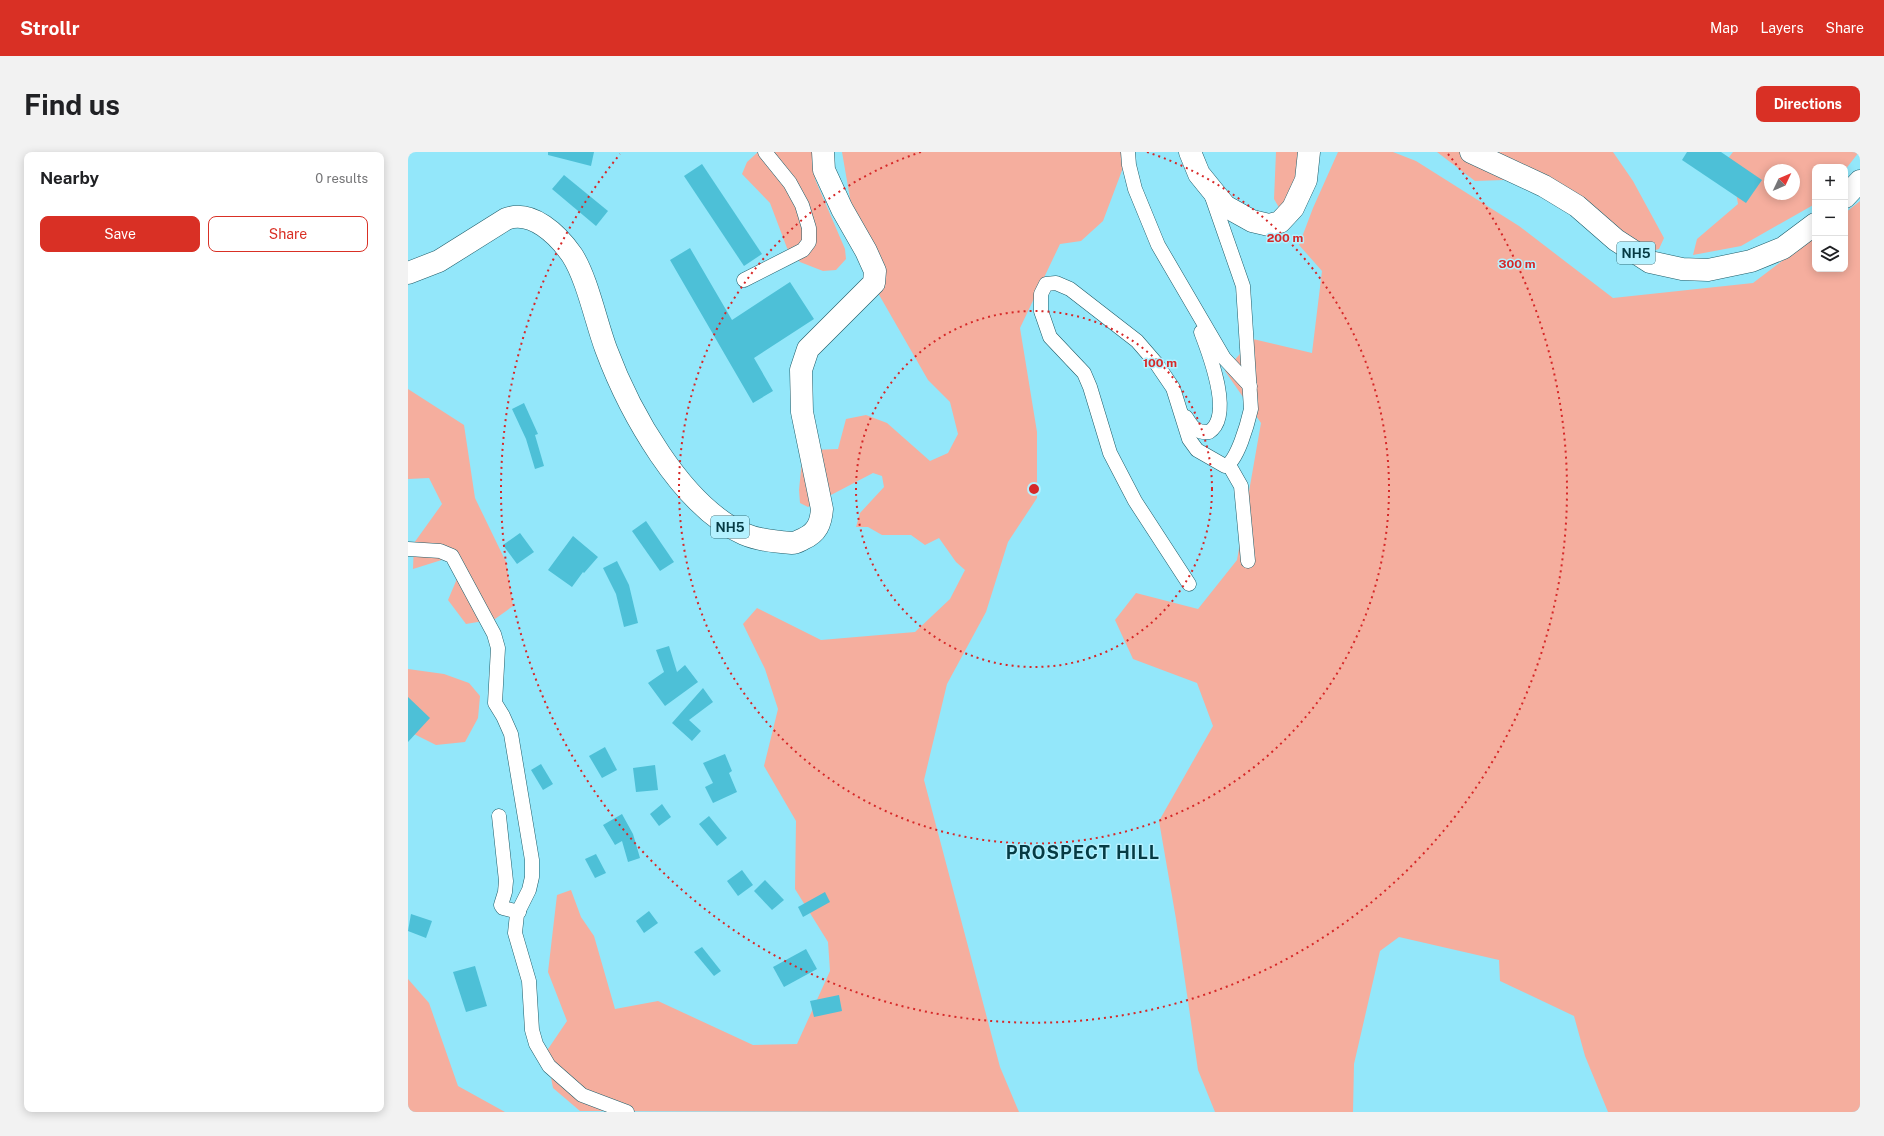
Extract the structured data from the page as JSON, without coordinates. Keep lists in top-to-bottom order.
{
  "streets": {
    "highway": ["NH5"]
  },
  "districts": ["PROSPECT HILL"],
  "north": "top right",
  "page": {
    "header": "Strollr",
    "nav": ["Map", "Layers", "Share"],
    "buttons": [
      "Directions",
      ["Save", "Share"]
    ],
    "title": "Find us",
    "heading": ["Nearby", "0 results"],
    "map_buttons": ["+", "−"]
  },
  "rings": ["200 m", "300 m", "100 m"]
}
